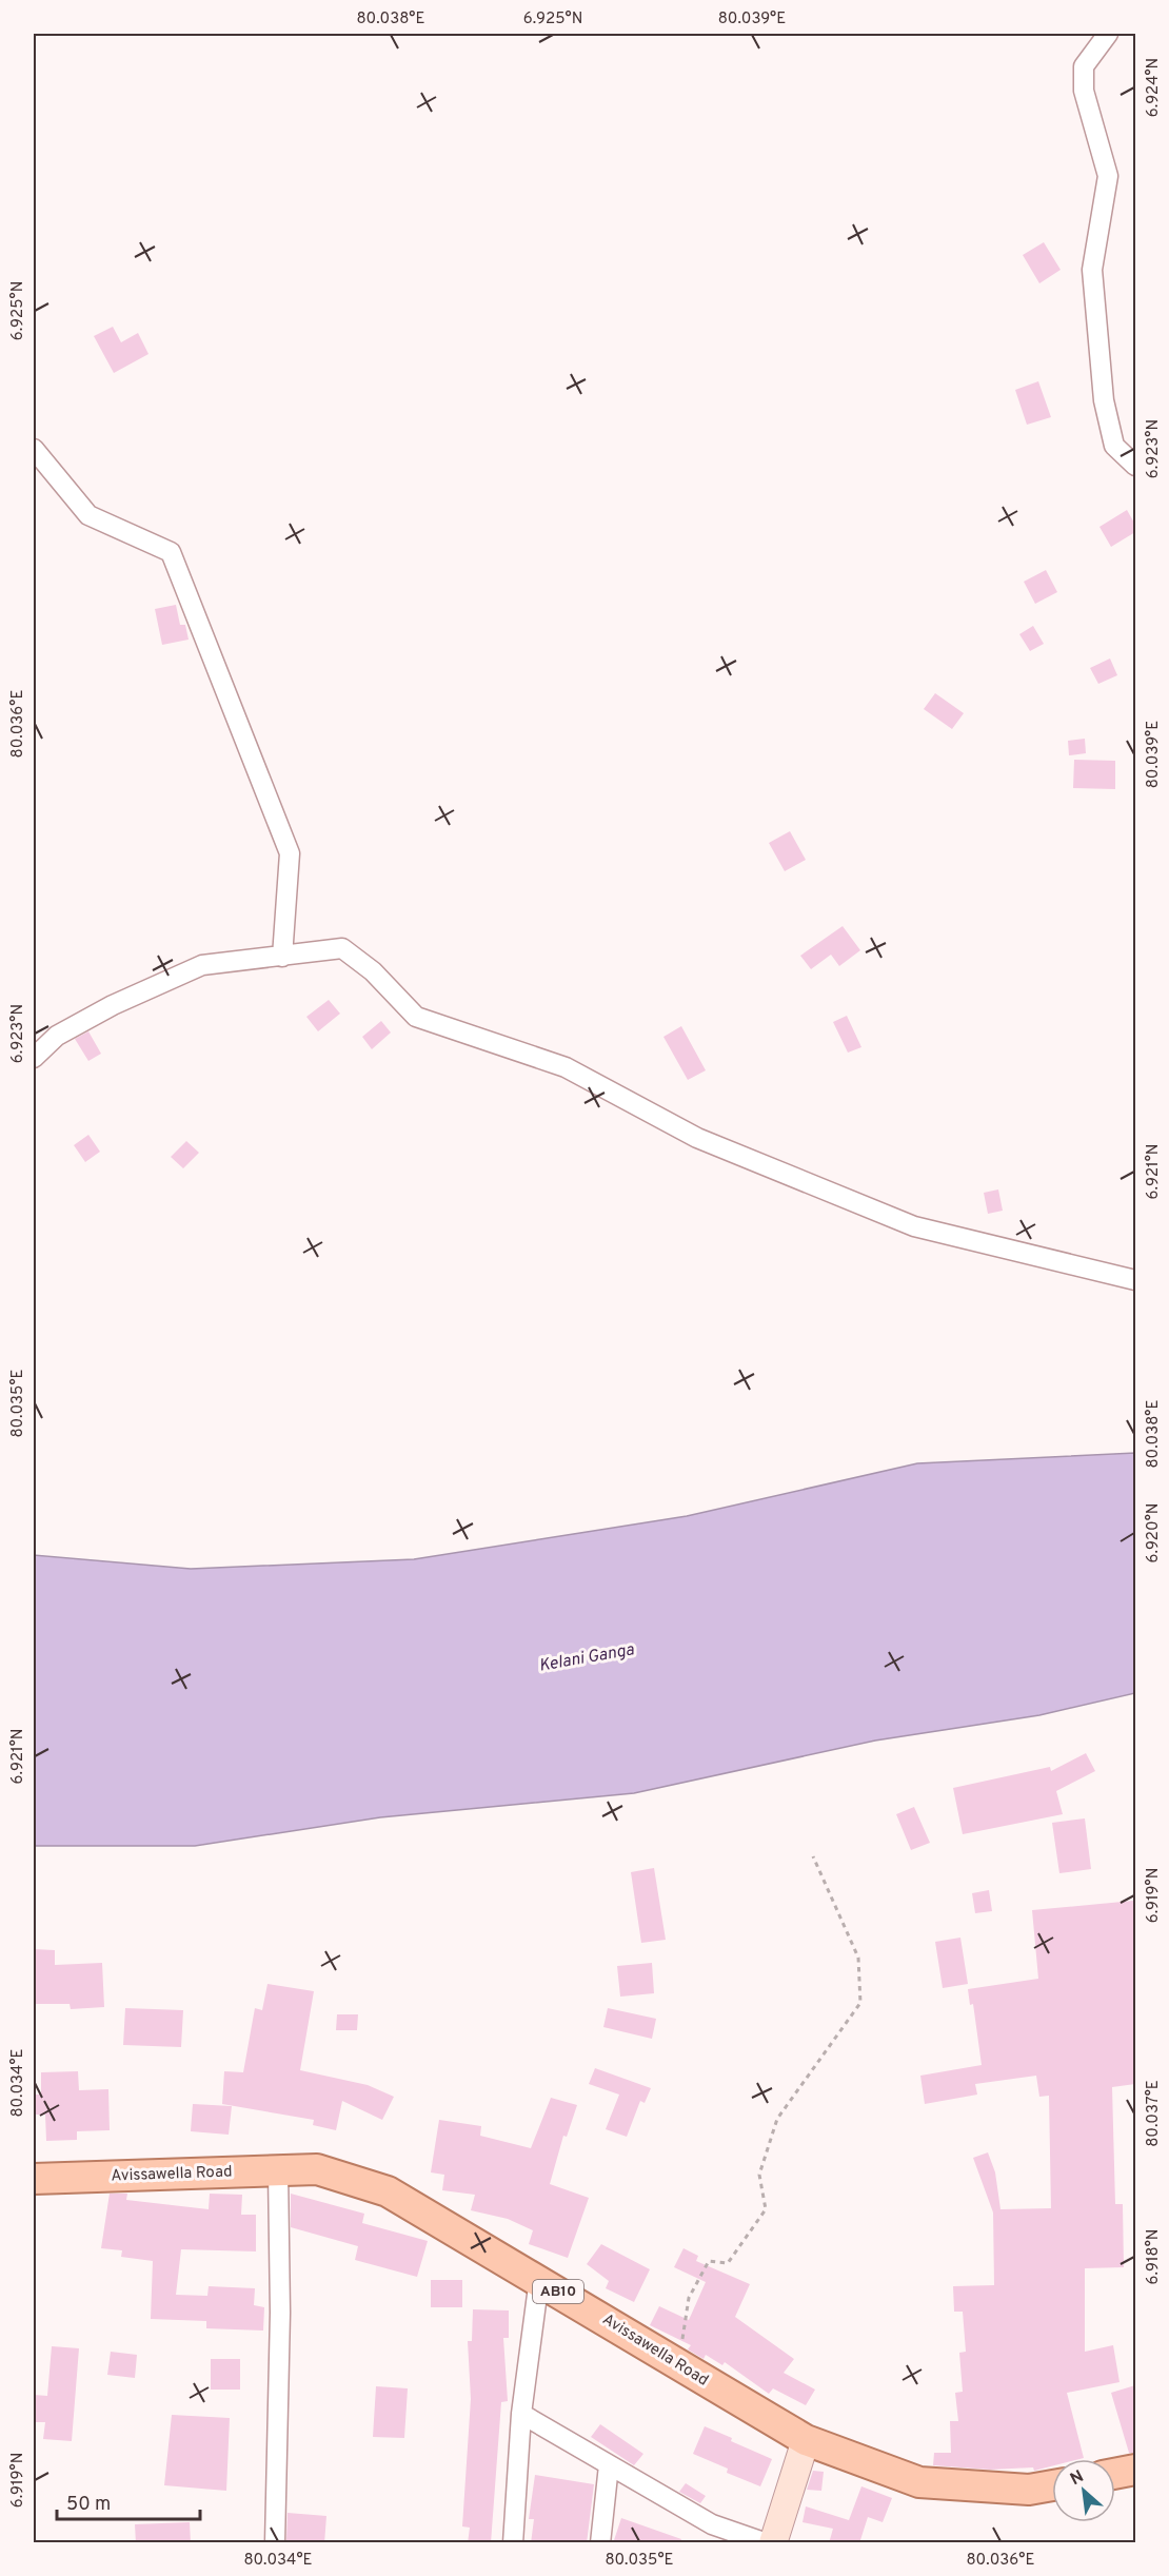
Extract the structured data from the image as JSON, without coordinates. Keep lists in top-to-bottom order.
{
  "streets": {
    "main road": ["Avissawella Road", "AB10"]
  },
  "water": ["Kelani Ganga"],
  "scale_bar": "50 m",
  "north": "top left",
  "coordinates": [
    "80.038°E",
    "6.925°N",
    "80.039°E",
    "6.924°N",
    "6.923°N",
    "80.036°E",
    "6.921°N",
    "80.035°E",
    "6.920°N",
    "6.919°N",
    "80.034°E",
    "80.037°E",
    "6.918°N"
  ]
}
